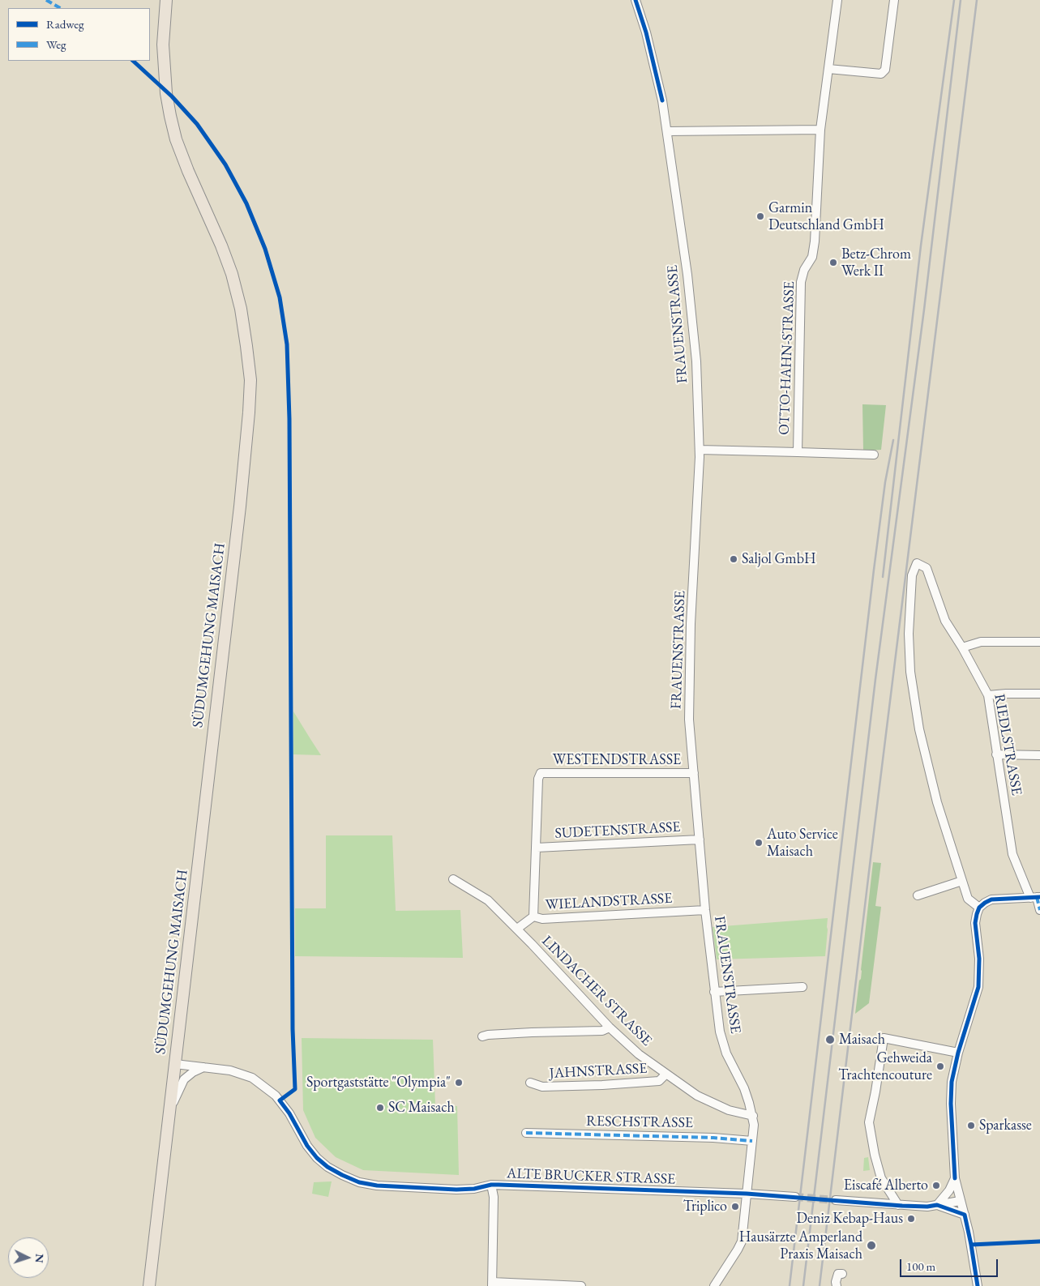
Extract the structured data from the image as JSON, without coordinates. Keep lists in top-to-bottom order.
{
  "streets": {
    "main road": ["SÜDUMGEHUNG MAISACH"],
    "street": [
      "FRAUENSTRASSE",
      "OTTO-HAHN-STRASSE",
      "RIEDLSTRASSE",
      "WESTENDSTRASSE",
      "SUDETENSTRASSE",
      "WIELANDSTRASSE",
      "LINDACHER STRASSE",
      "JAHNSTRASSE",
      "RESCHSTRASSE",
      "ALTE BRUCKER STRASSE"
    ]
  },
  "crossings": [
    ["FRAUENSTRASSE", "OTTO-HAHN-STRASSE"],
    ["FRAUENSTRASSE", "WESTENDSTRASSE"],
    ["FRAUENSTRASSE", "SUDETENSTRASSE"],
    ["FRAUENSTRASSE", "WIELANDSTRASSE"],
    ["FRAUENSTRASSE", "LINDACHER STRASSE"],
    ["FRAUENSTRASSE", "RESCHSTRASSE"],
    ["FRAUENSTRASSE", "ALTE BRUCKER STRASSE"],
    ["SÜDUMGEHUNG MAISACH", "ALTE BRUCKER STRASSE"],
    ["WESTENDSTRASSE", "SUDETENSTRASSE"],
    ["WIELANDSTRASSE", "LINDACHER STRASSE"],
    ["LINDACHER STRASSE", "JAHNSTRASSE"]
  ],
  "places": [
    "Garmin Deutschland GmbH",
    "Betz-Chrom Werk II",
    "Saljol GmbH",
    "Auto Service Maisach",
    "Maisach",
    "Gehweida Trachtencouture",
    "Sportgaststätte \"Olympia\"",
    "SC Maisach",
    "Sparkasse",
    "Eiscafé Alberto",
    "Triplico",
    "Deniz Kebap-Haus",
    "Hausärzte Amperland Praxis Maisach"
  ],
  "legend": ["Radweg", "Weg"],
  "scale_bar": "100 m",
  "north": "right"
}
